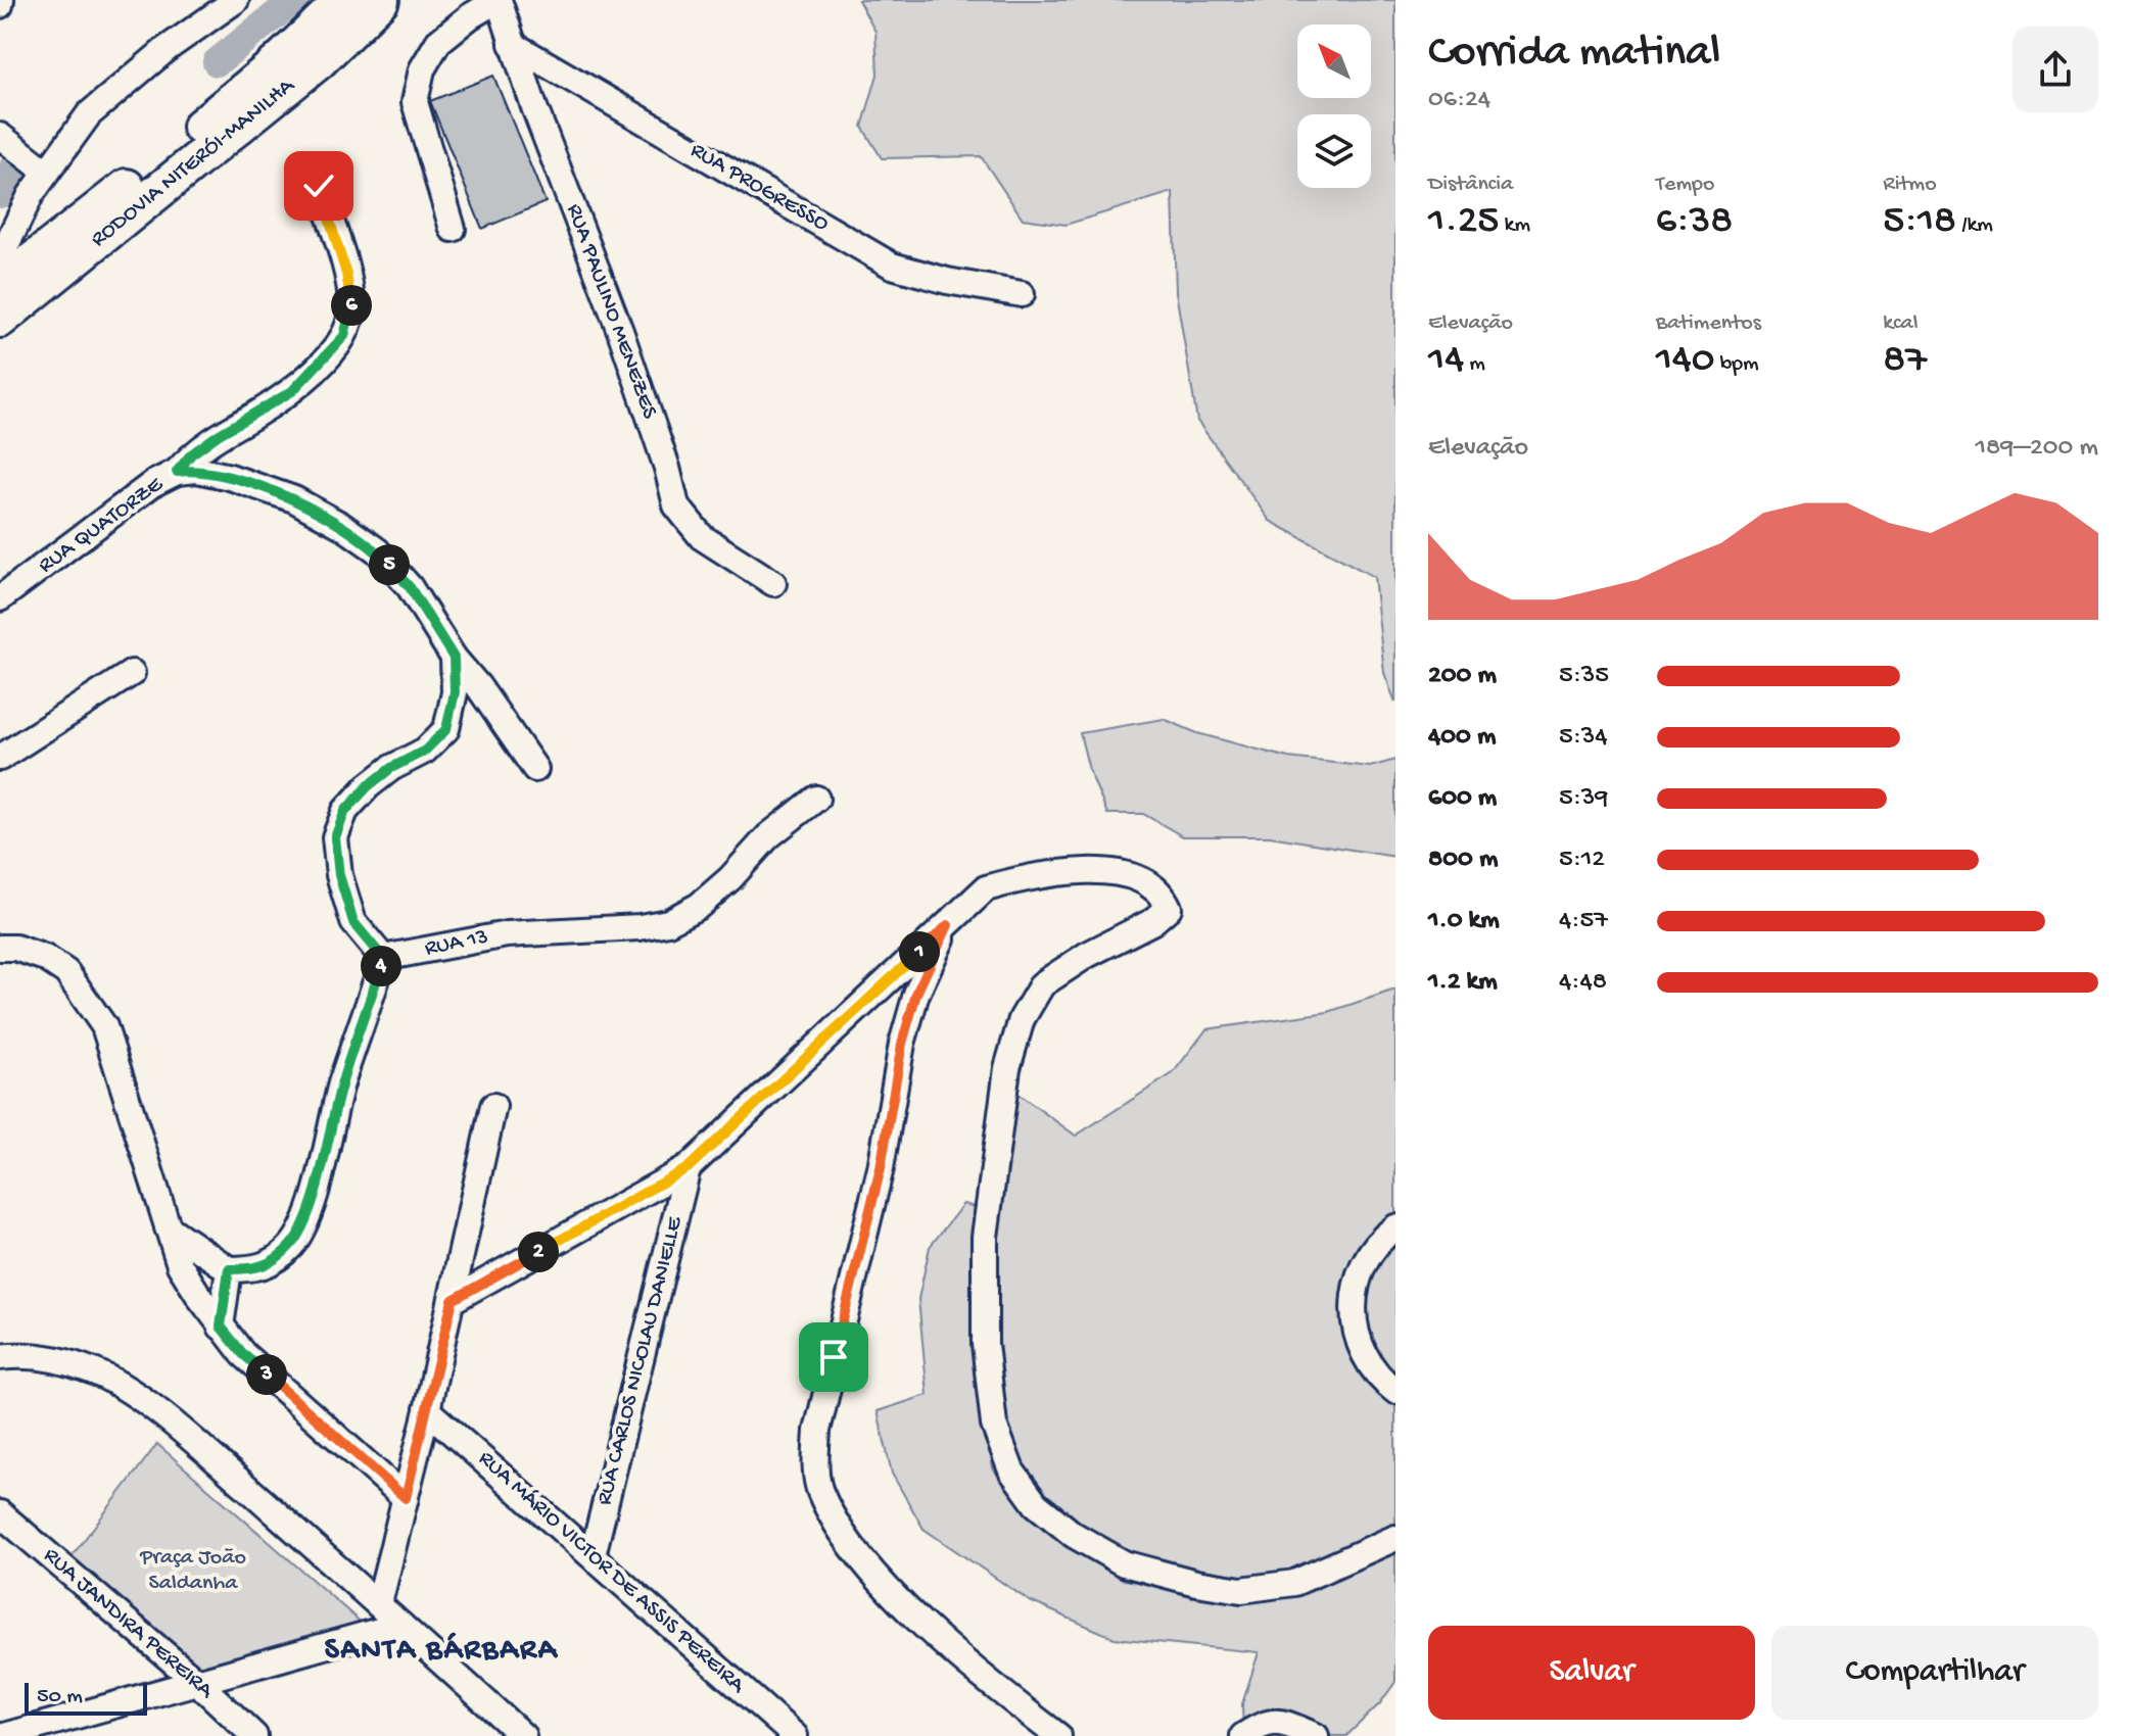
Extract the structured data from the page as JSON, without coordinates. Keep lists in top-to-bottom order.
{
  "streets": {
    "highway": ["RODOVIA NITERÓI-MANILHA"],
    "street": [
      "RUA PROGRESSO",
      "RUA PAULINO MENEZES",
      "RUA QUATORZE",
      "RUA 13",
      "RUA CARLOS NICOLAU DANIELLE",
      "RUA MÁRIO VICTOR DE ASSIS PEREIRA",
      "RUA JANDIRA PEREIRA"
    ]
  },
  "crossings": [
    ["RUA PROGRESSO", "RUA PAULINO MENEZES"],
    ["RUA CARLOS NICOLAU DANIELLE", "RUA MÁRIO VICTOR DE ASSIS PEREIRA"]
  ],
  "districts": ["SANTA BÁRBARA"],
  "parks": ["Praça João Saldanha"],
  "scale_bar": "50 m",
  "north": "top left",
  "page": {
    "heading": ["Corrida matinal", "06:24"],
    "stats": [
      ["Distância", "1.25 km"],
      ["Tempo", "6:38"],
      ["Ritmo", "5:18 /km"],
      ["Elevação", "14 m"],
      ["Batimentos", "140 bpm"],
      ["kcal", "87"]
    ],
    "pins": [
      "6",
      "5",
      "1",
      "4",
      "2",
      "3"
    ],
    "chart": ["Elevação", "189–200 m"],
    "list": [
      {
        "name": "200 m",
        "note": "5:35"
      },
      {
        "name": "400 m",
        "note": "5:34"
      },
      {
        "name": "600 m",
        "note": "5:39"
      },
      {
        "name": "800 m",
        "note": "5:12"
      },
      {
        "name": "1.0 km",
        "note": "4:57"
      },
      {
        "name": "1.2 km",
        "note": "4:48"
      }
    ],
    "buttons": ["Salvar", "Compartilhar"],
    "scale": "50 m"
  }
}
